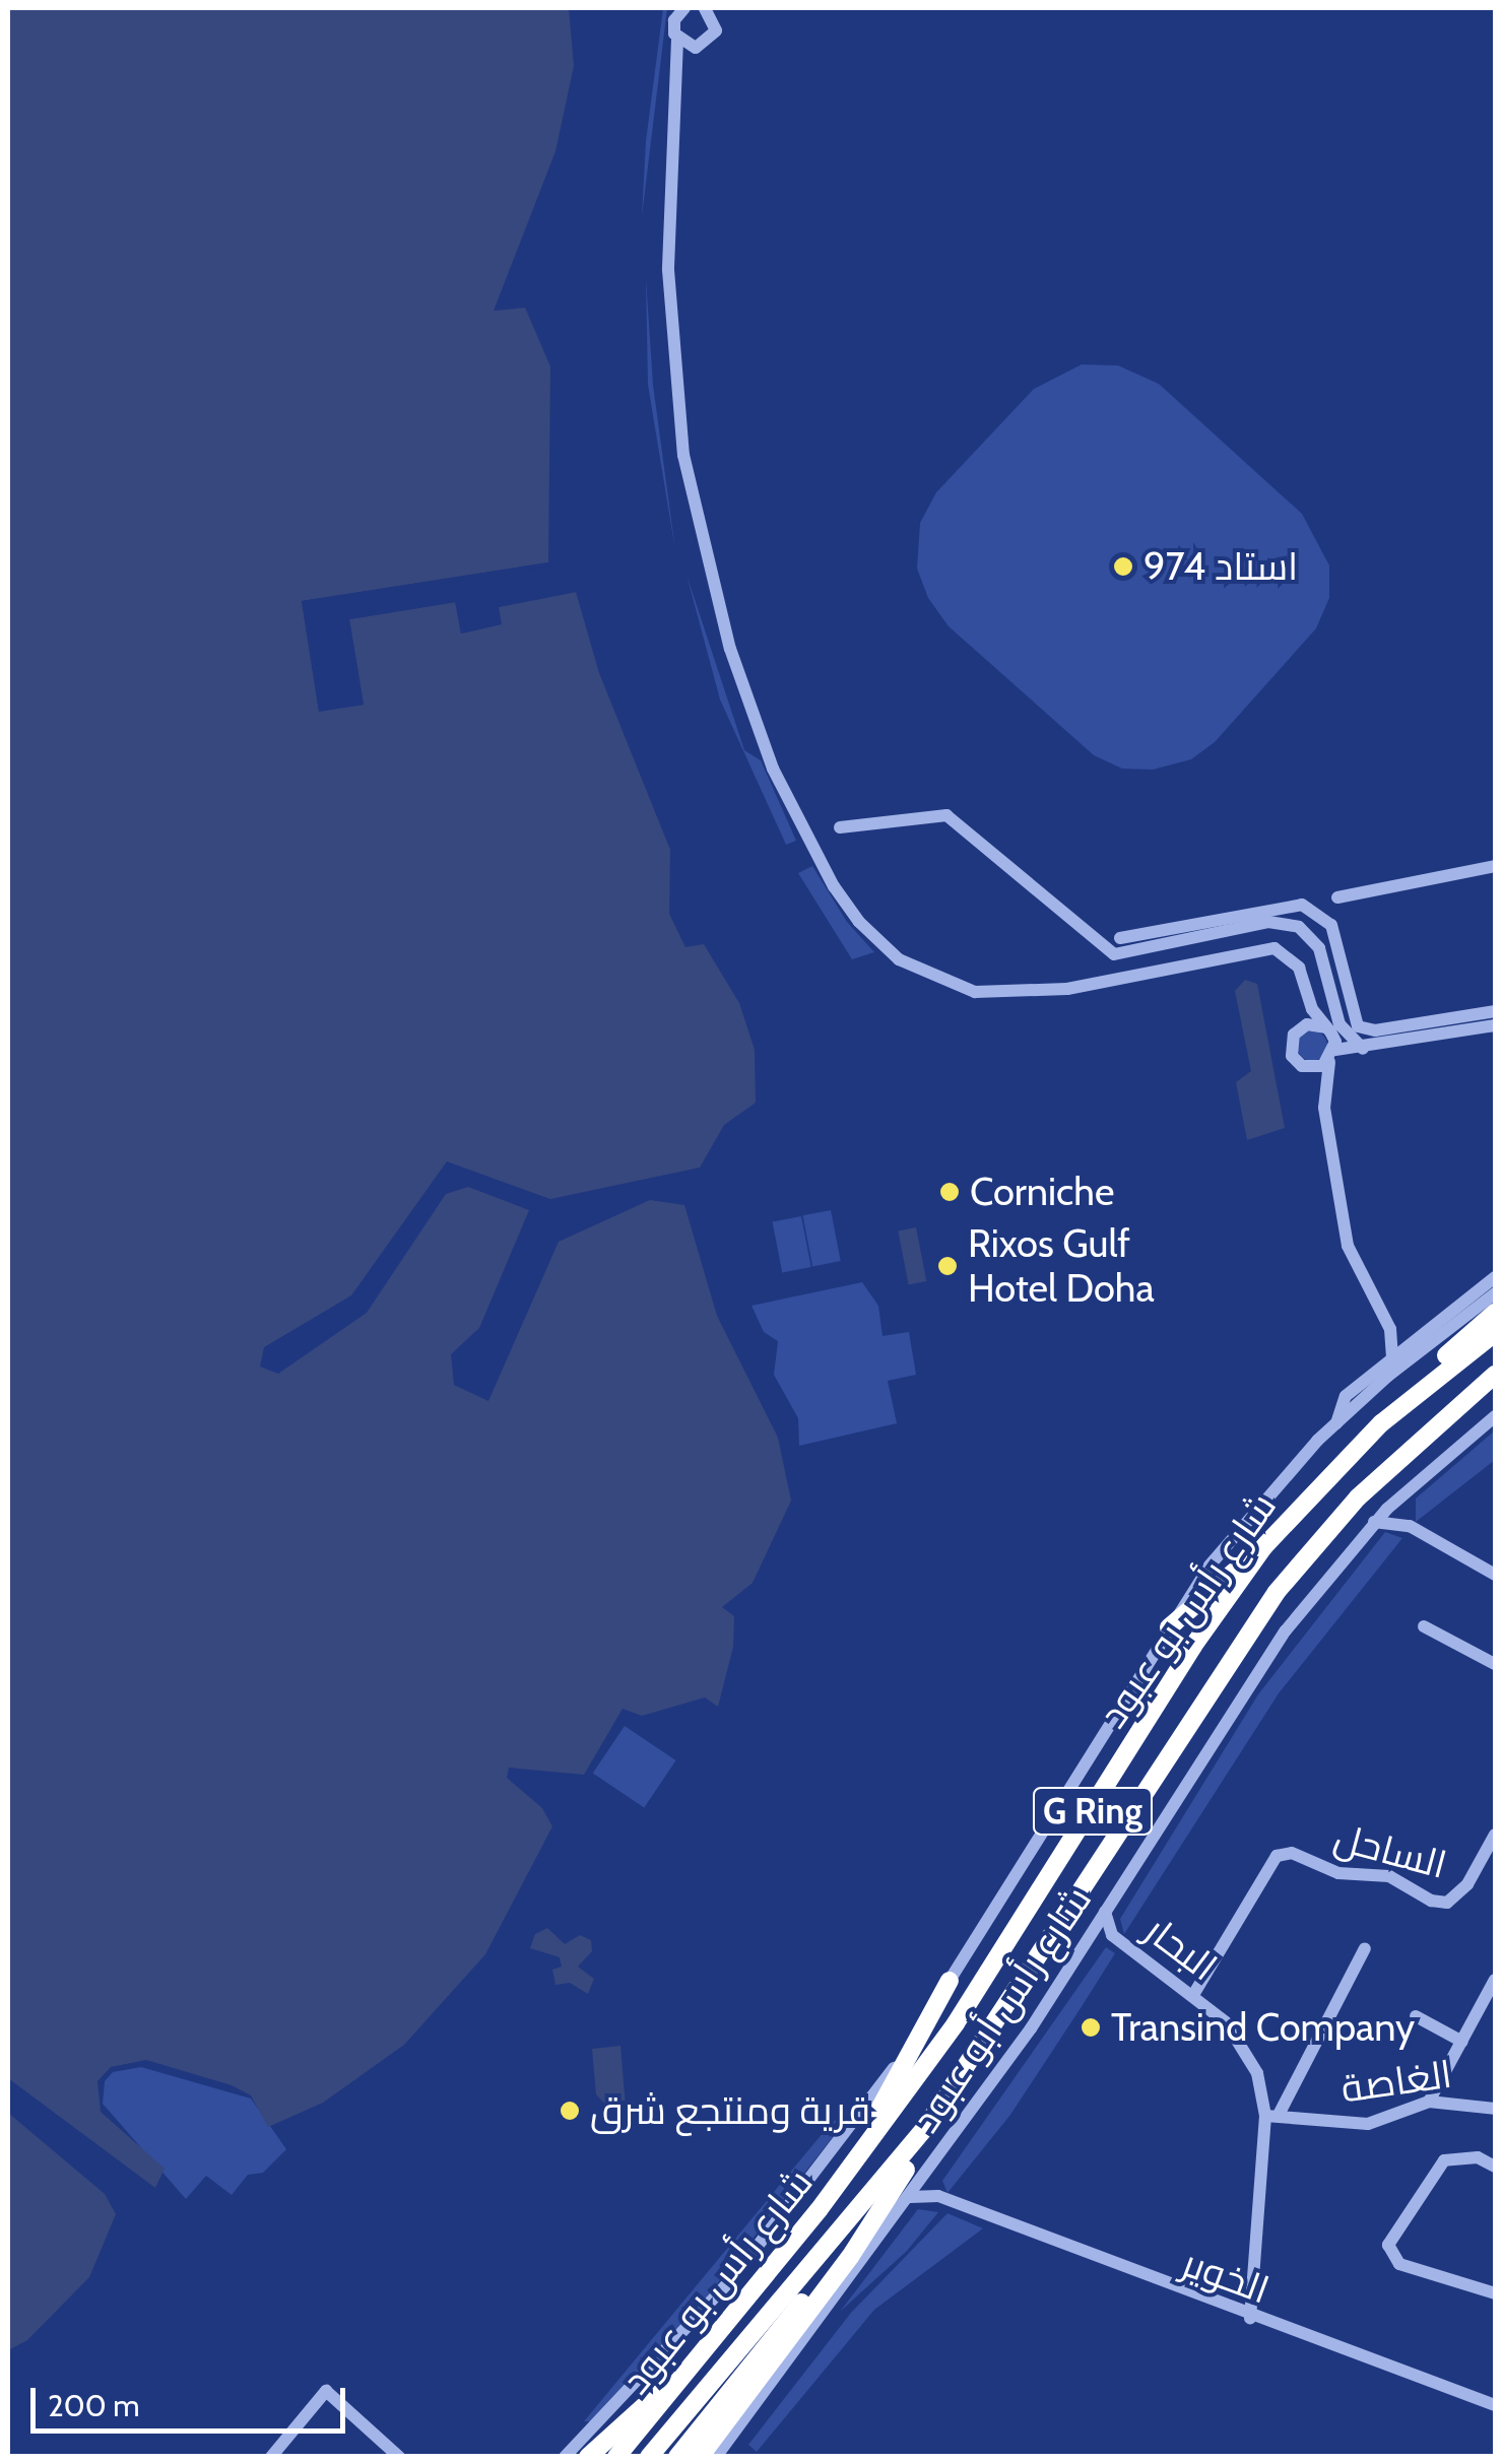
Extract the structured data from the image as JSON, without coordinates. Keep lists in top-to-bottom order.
{
  "streets": {
    "highway": ["شارع رأس بو عبود", "G Ring"],
    "street": [
      "الساحل",
      "البحار",
      "شارع رأس أبو عبود",
      "الغاصة",
      "الخوير"
    ]
  },
  "crossings": [
    ["الساحل", "البحار"],
    ["البحار", "شارع رأس أبو عبود"],
    ["البحار", "الغاصة"],
    ["شارع رأس أبو عبود", "الخوير"]
  ],
  "places": [
    "استاد 974",
    "Corniche",
    "Rixos Gulf Hotel Doha",
    "Transind Company",
    "قرية ومنتجع شرق"
  ],
  "scale_bar": "200 m"
}
